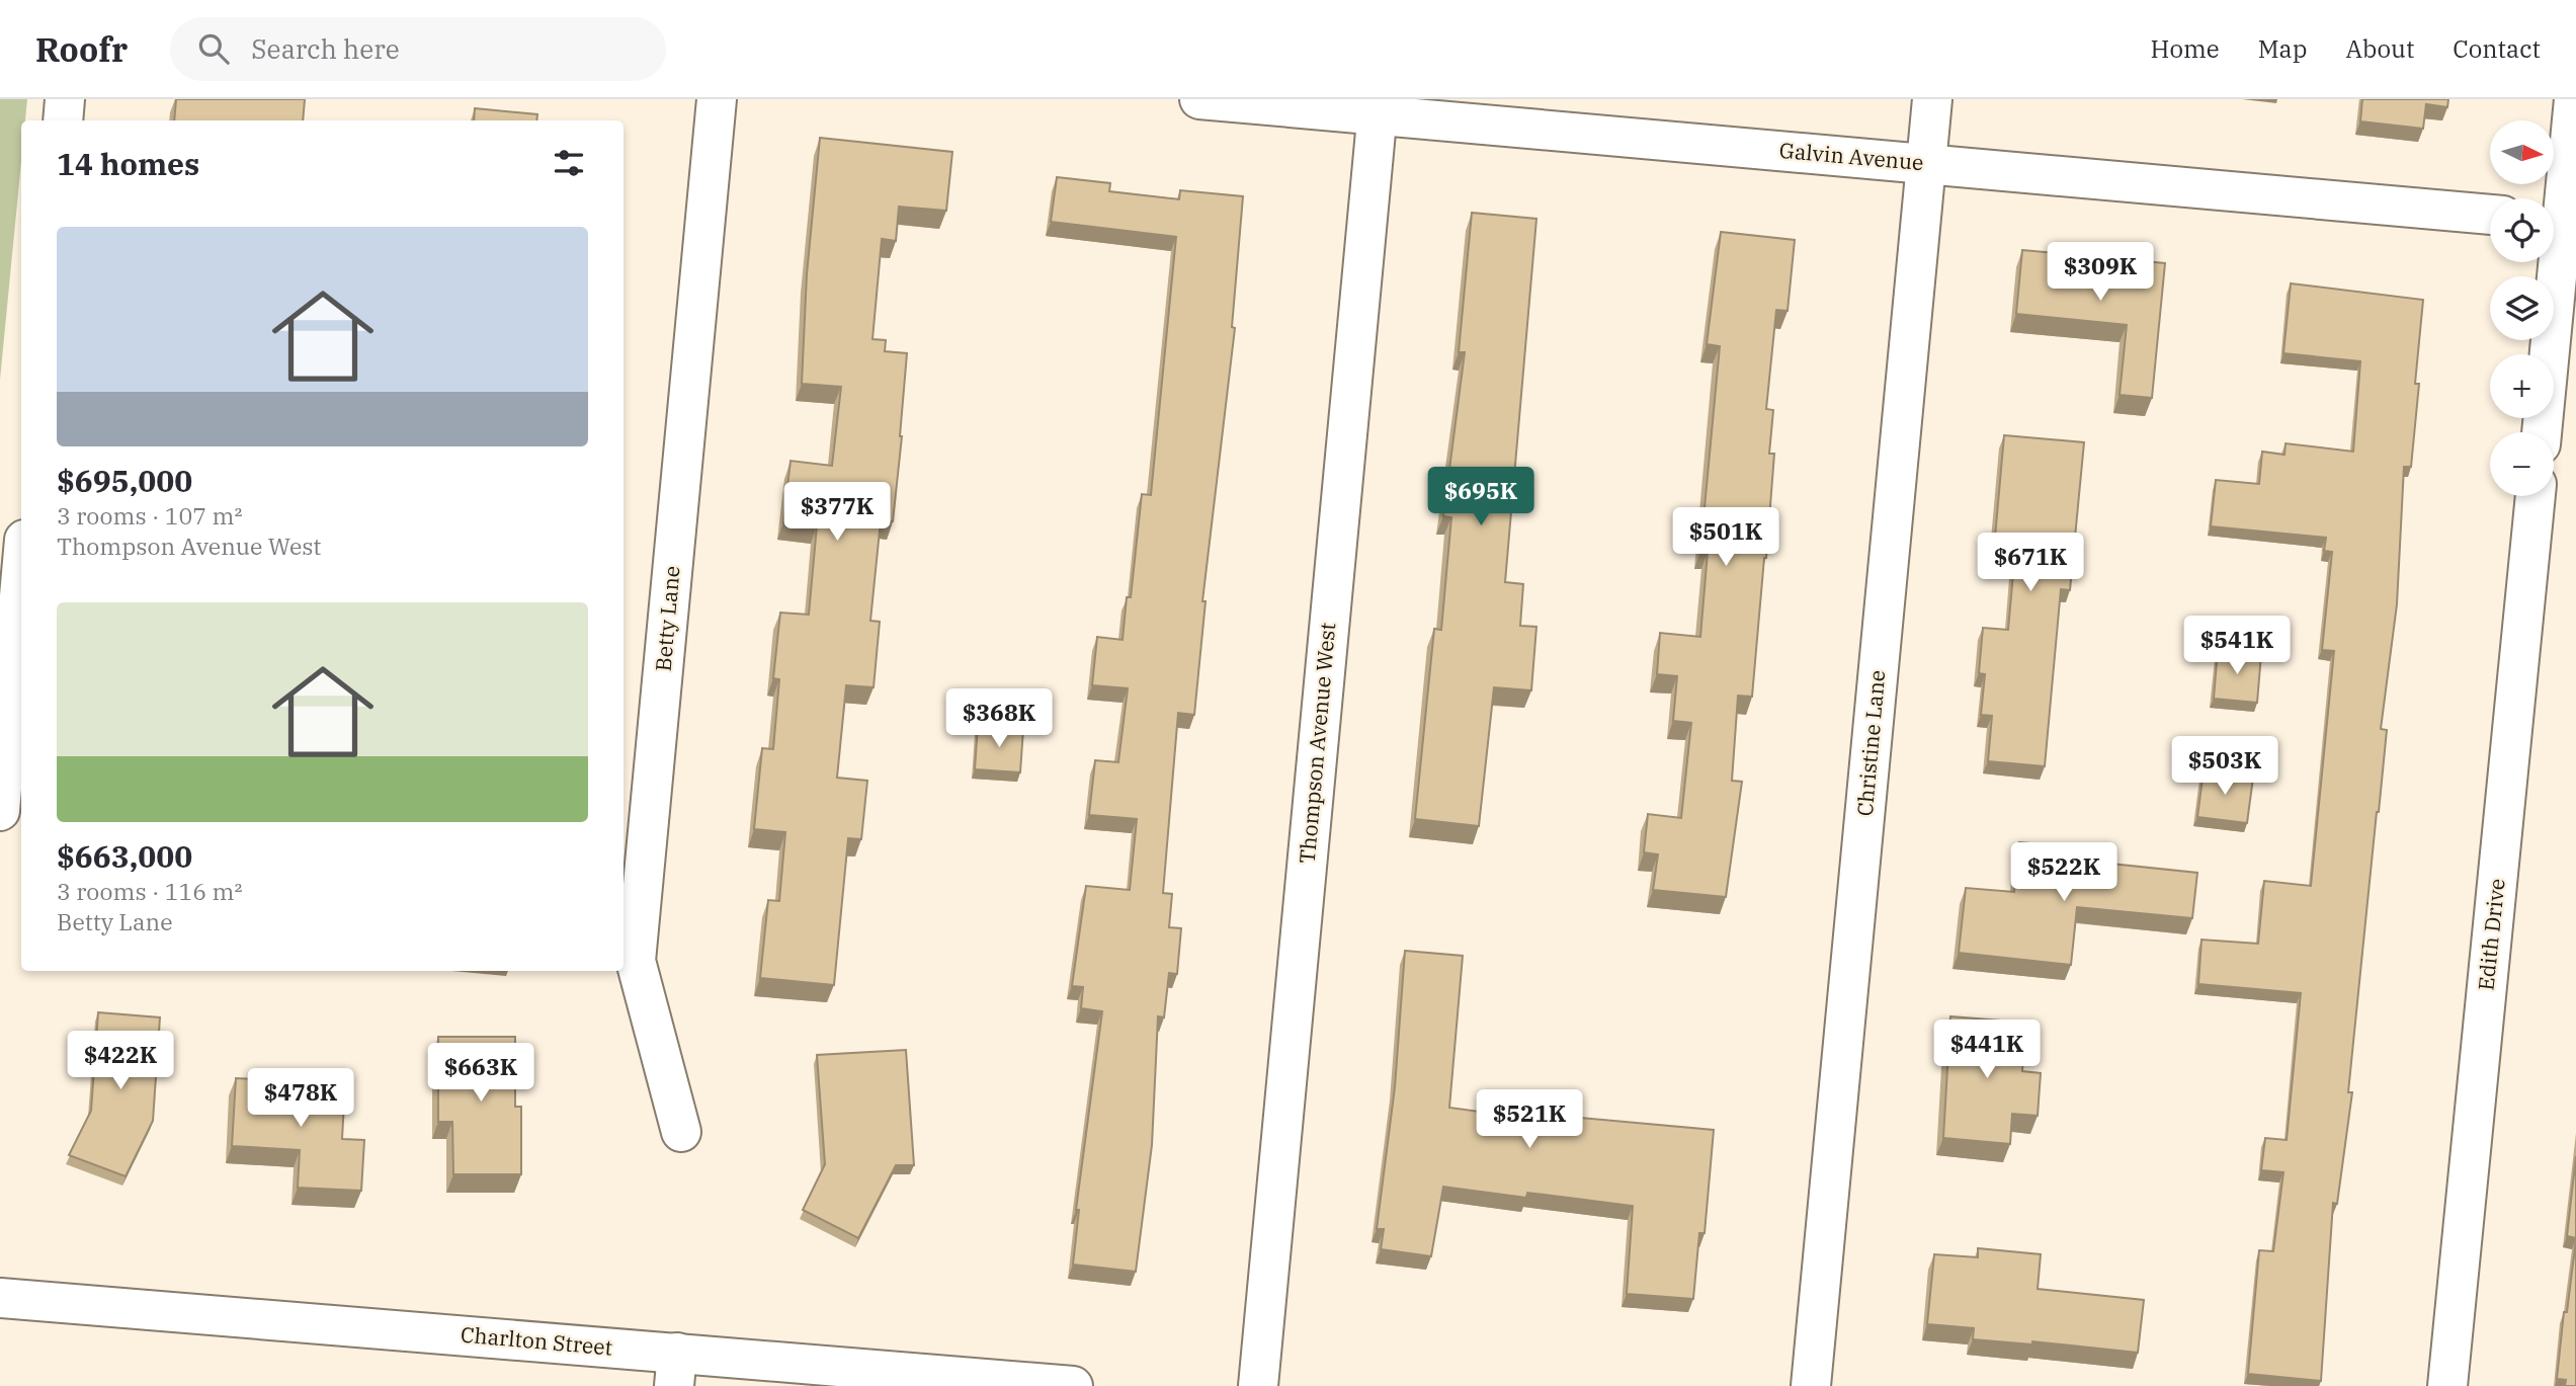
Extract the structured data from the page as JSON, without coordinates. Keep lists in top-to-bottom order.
{
  "streets": {
    "street": [
      "Galvin Avenue",
      "Betty Lane",
      "Thompson Avenue West",
      "Christine Lane",
      "Edith Drive",
      "Charlton Street"
    ]
  },
  "crossings": [
    ["Galvin Avenue", "Thompson Avenue West"],
    ["Galvin Avenue", "Christine Lane"]
  ],
  "north": "right",
  "page": {
    "header": "Roofr",
    "search": "Search here",
    "nav": [
      "Home",
      "Map",
      "About",
      "Contact"
    ],
    "map_buttons": ["+", "−"],
    "heading": "14 homes",
    "list": [
      {
        "name": "$695,000",
        "note": "3 rooms · 107 m² · Thompson Avenue West"
      },
      {
        "name": "$663,000",
        "note": "3 rooms · 116 m² · Betty Lane"
      }
    ],
    "price": [
      "$309K",
      "$695K",
      "$377K",
      "$501K",
      "$671K",
      "$541K",
      "$368K",
      "$503K",
      "$522K",
      "$441K",
      "$422K",
      "$663K",
      "$478K",
      "$521K"
    ]
  }
}
